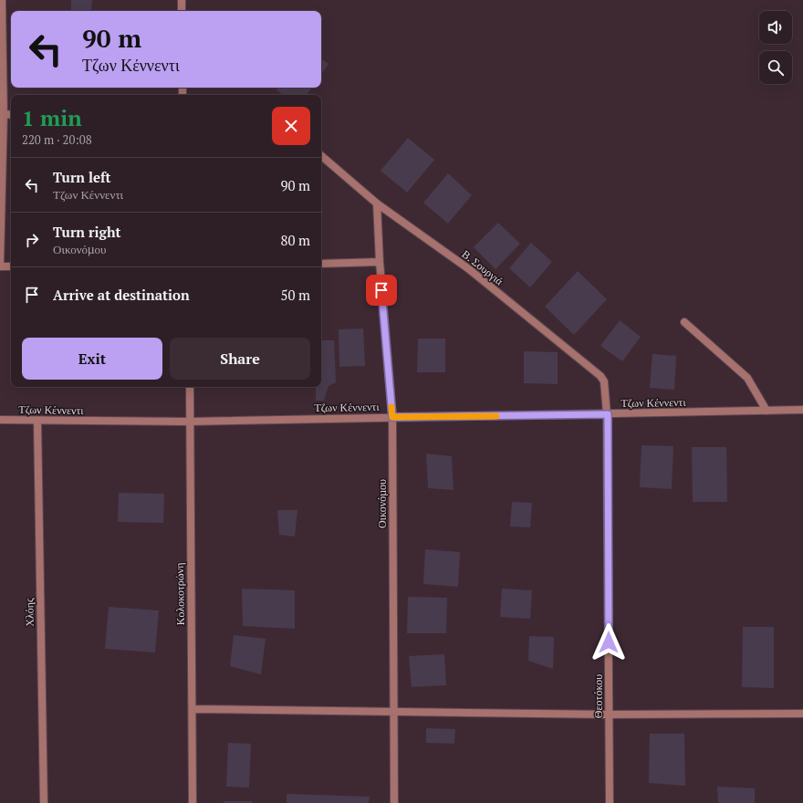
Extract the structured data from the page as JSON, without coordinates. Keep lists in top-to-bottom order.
{
  "streets": {
    "street": [
      "Β. Σουργιά",
      "Τζων Κέννεντι",
      "Οικονόμου",
      "Κολοκοτρώνη",
      "Χλόης",
      "Θεοτόκου"
    ]
  },
  "crossings": [
    ["Β. Σουργιά", "Τζων Κέννεντι"],
    ["Β. Σουργιά", "Οικονόμου"],
    ["Β. Σουργιά", "Θεοτόκου"],
    ["Τζων Κέννεντι", "Οικονόμου"],
    ["Τζων Κέννεντι", "Κολοκοτρώνη"],
    ["Τζων Κέννεντι", "Χλόης"],
    ["Τζων Κέννεντι", "Θεοτόκου"]
  ],
  "page": {
    "turn": ["90 m", "Τζων Κέννεντι"],
    "heading": ["1 min", "220 m · 20:08"],
    "list": [
      {
        "name": "Turn left",
        "note": "Τζων Κέννεντι",
        "value": "90 m"
      },
      {
        "name": "Turn right",
        "note": "Οικονόμου",
        "value": "80 m"
      },
      {
        "name": "Arrive at destination",
        "value": "50 m"
      }
    ],
    "buttons": ["Exit", "Share"]
  }
}
